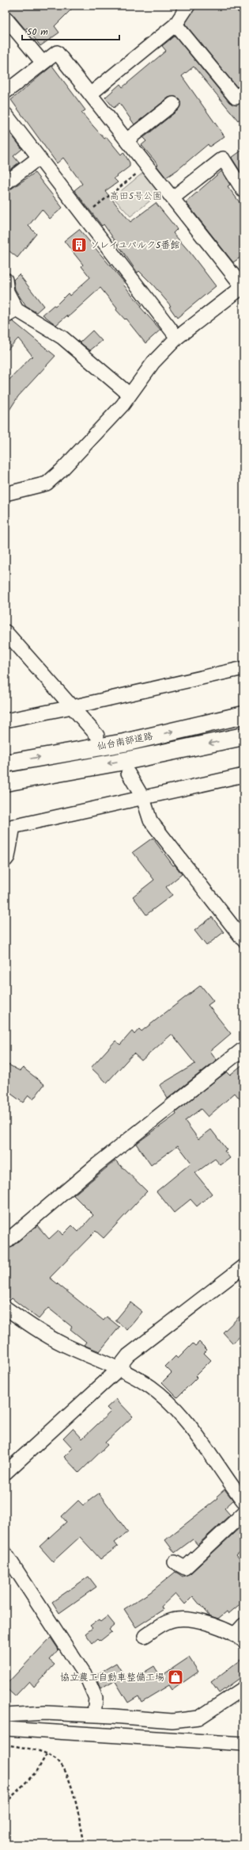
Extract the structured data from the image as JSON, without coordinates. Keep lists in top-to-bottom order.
{
  "streets": {
    "highway": ["仙台南部道路"]
  },
  "parks": ["高田5号公園"],
  "places": {
    "building": ["ソレイユパルク5番館"],
    "shop": ["協立農工自動車整備工場"]
  },
  "scale_bar": "50 m"
}
